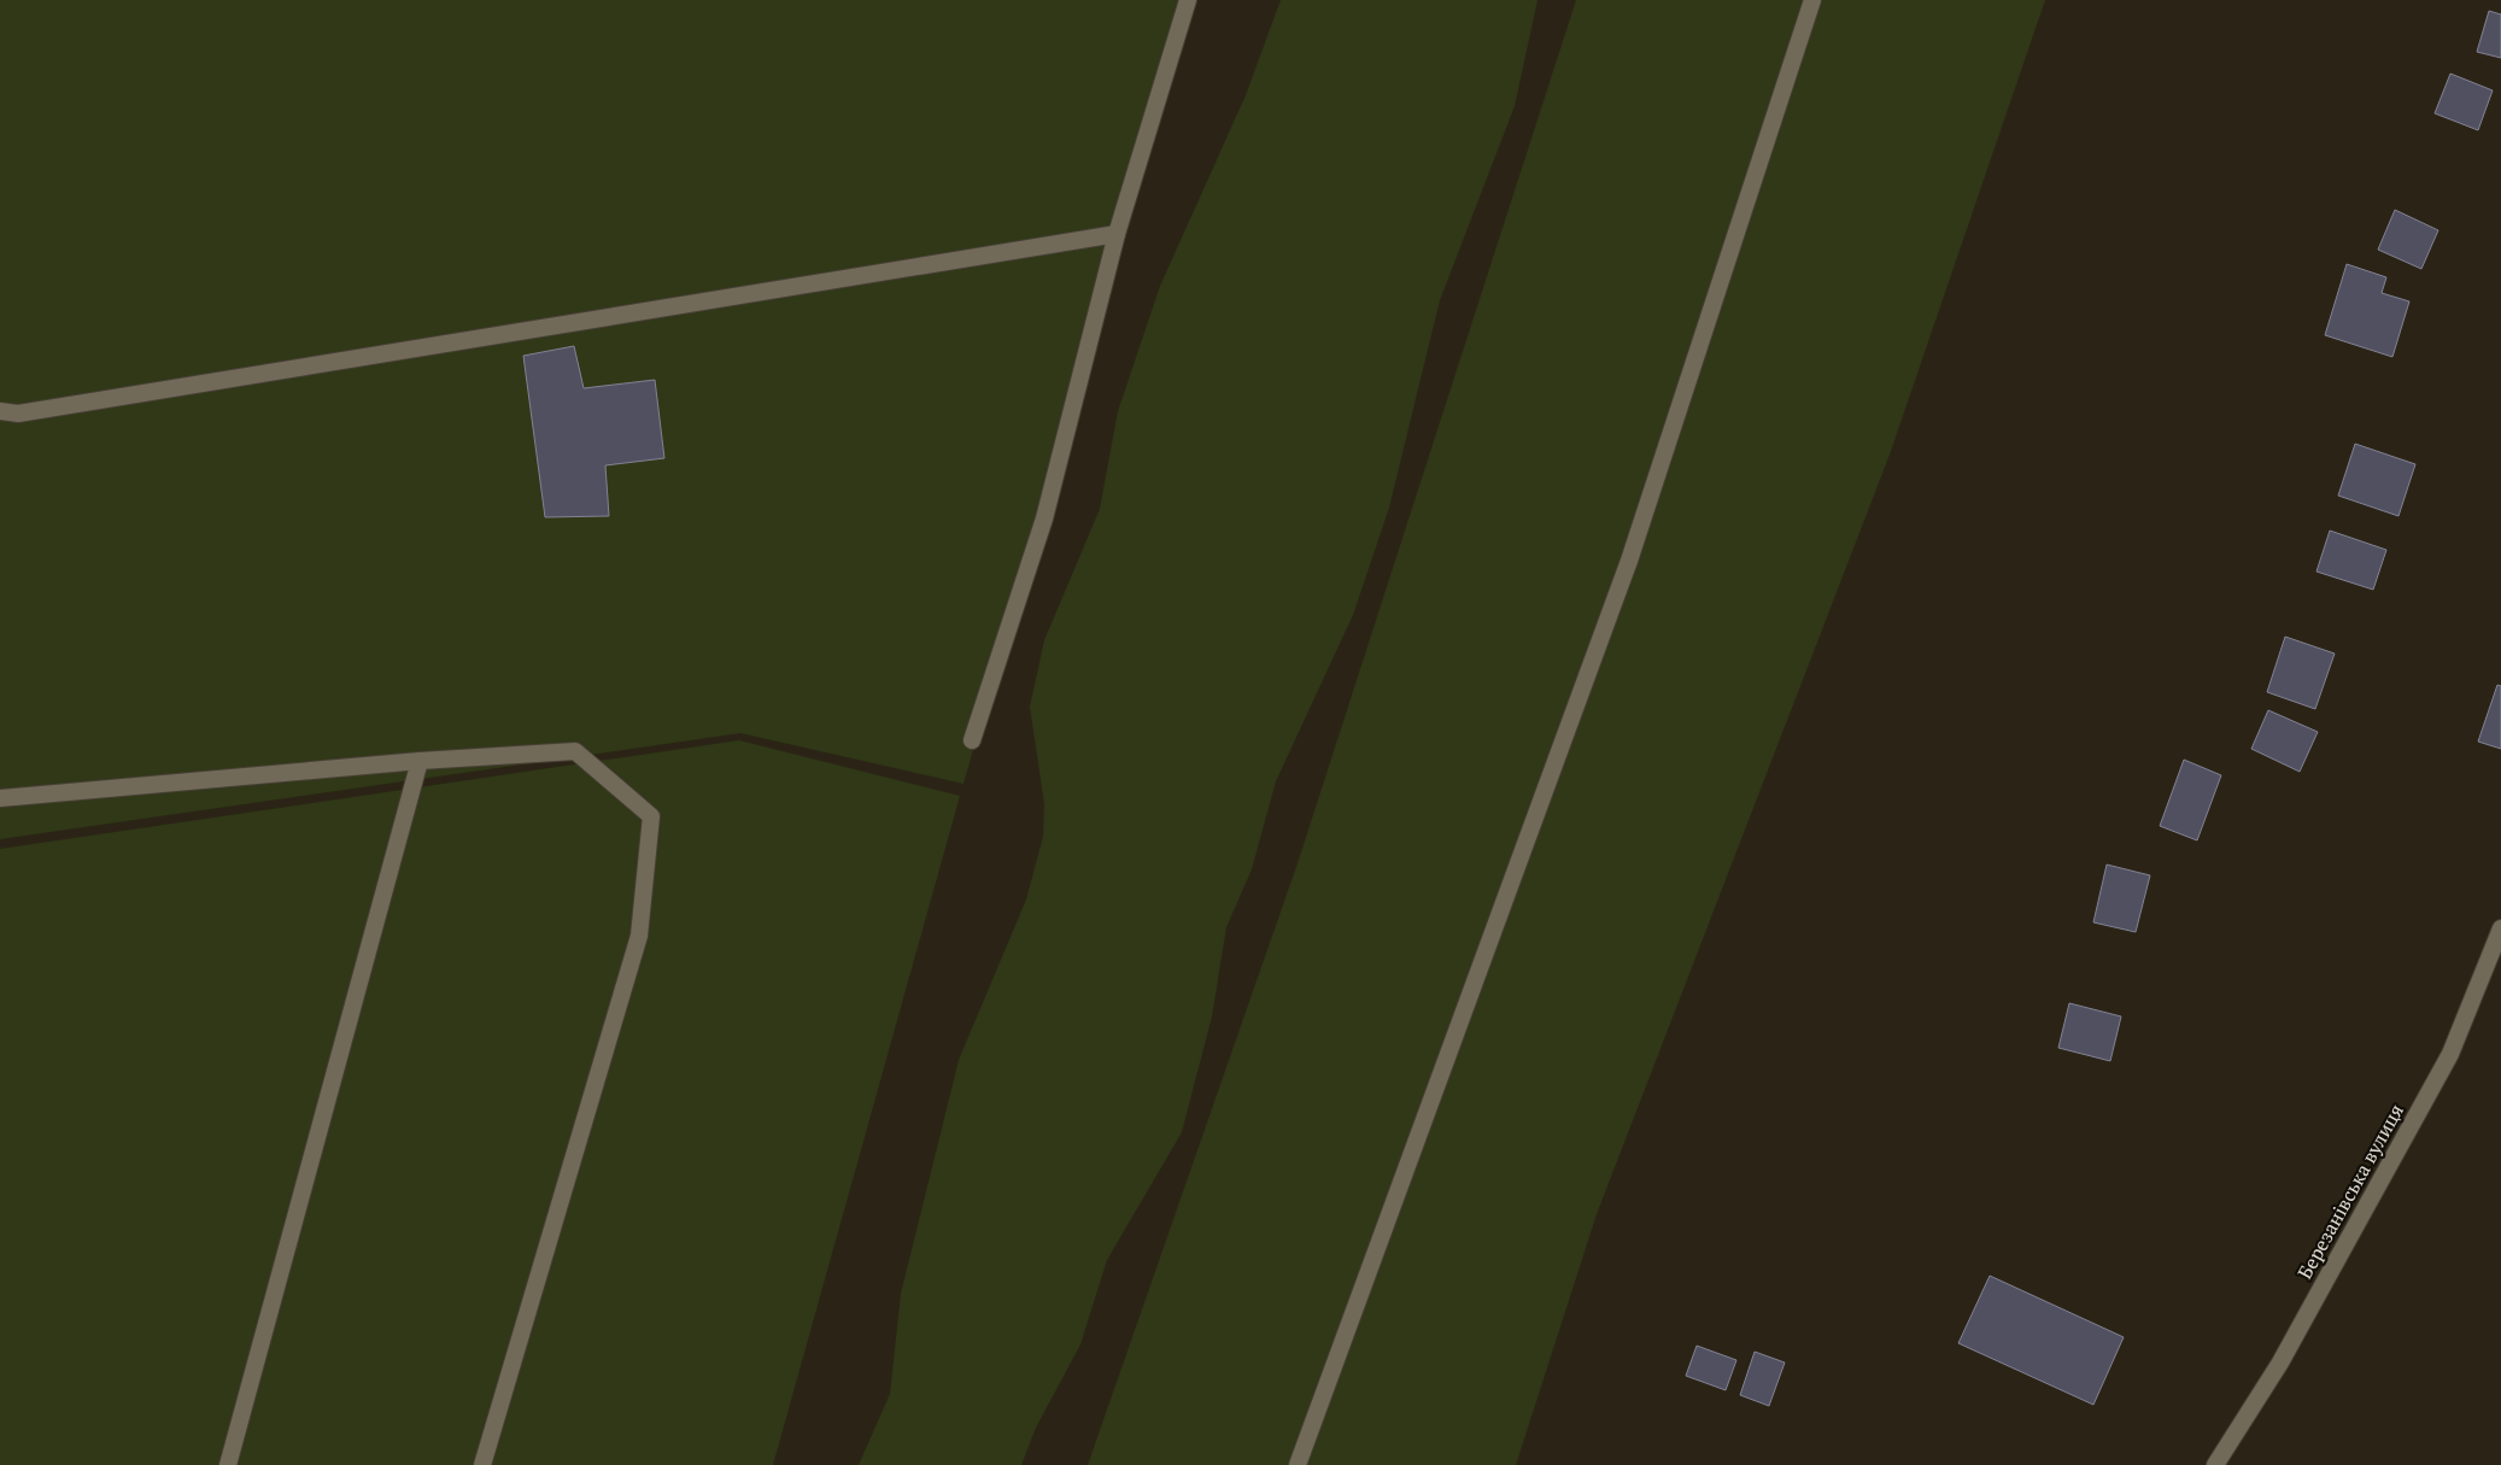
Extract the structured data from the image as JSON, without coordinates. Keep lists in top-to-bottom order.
{
  "streets": {
    "lane": ["Березанівська вулиця"]
  }
}
